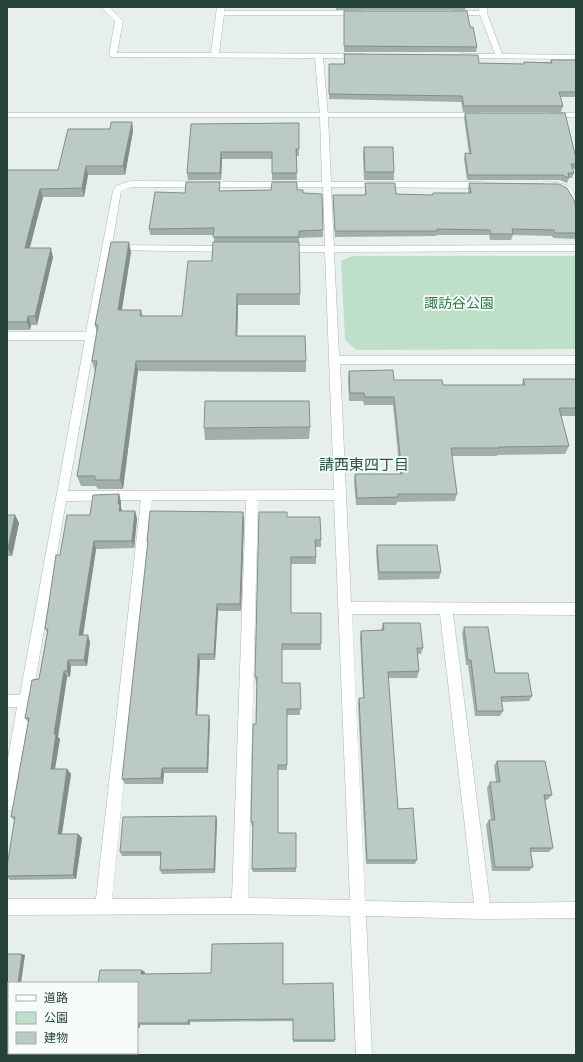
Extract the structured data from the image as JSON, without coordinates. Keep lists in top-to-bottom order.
{
  "districts": ["請西東四丁目"],
  "parks": ["諏訪谷公園"],
  "legend": ["道路", "公園", "建物"]
}
